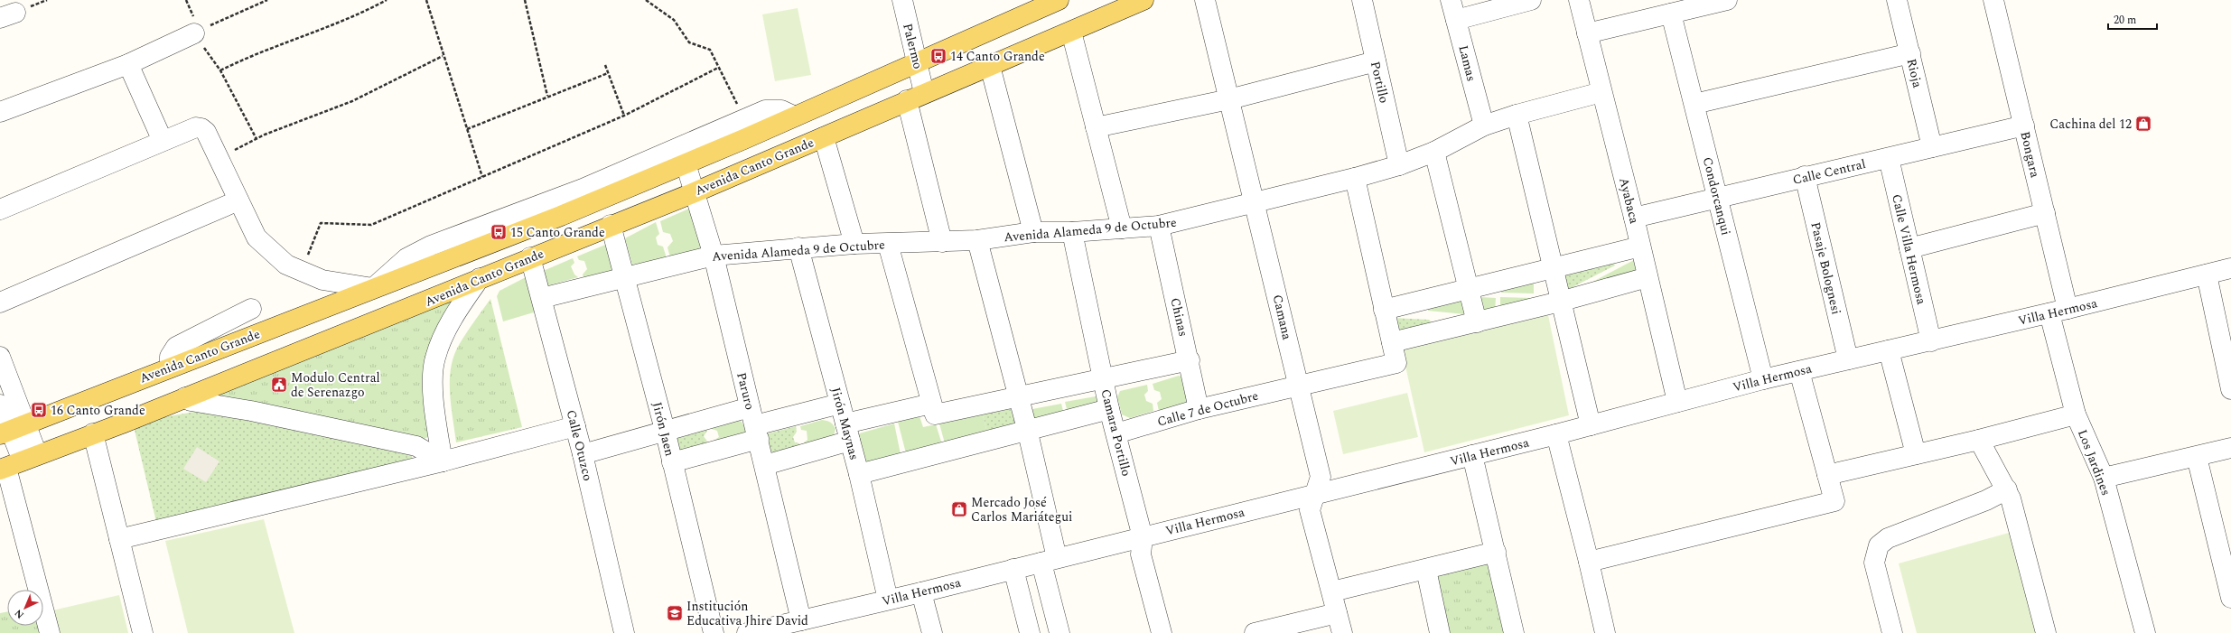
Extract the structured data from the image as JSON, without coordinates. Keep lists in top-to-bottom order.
{
  "streets": {
    "main road": ["Avenida Canto Grande"],
    "street": [
      "Palermo",
      "Lamas",
      "Rioja",
      "Portillo",
      "Bongara",
      "Calle Central",
      "Condorcanqui",
      "Ayabaca",
      "Avenida Alameda 9 de Octubre",
      "Calle Villa Hermosa",
      "Pasaje Bolognesi",
      "Villa Hermosa",
      "Chinas",
      "Camana",
      "Paruro",
      "Calle 7 de Octubre",
      "Jirón Maynas",
      "Jirón Jaen",
      "Camara Portillo",
      "Calle Otuzco",
      "Los Jardines"
    ]
  },
  "crossings": [
    ["Palermo", "Avenida Canto Grande"],
    ["Palermo", "Avenida Alameda 9 de Octubre"],
    ["Lamas", "Avenida Alameda 9 de Octubre"],
    ["Rioja", "Calle Central"],
    ["Portillo", "Avenida Alameda 9 de Octubre"],
    ["Bongara", "Calle Central"],
    ["Bongara", "Villa Hermosa"],
    ["Bongara", "Los Jardines"],
    ["Avenida Canto Grande", "Paruro"],
    ["Avenida Canto Grande", "Jirón Jaen"],
    ["Avenida Canto Grande", "Calle Otuzco"],
    ["Calle Central", "Condorcanqui"],
    ["Calle Central", "Ayabaca"],
    ["Calle Central", "Calle Villa Hermosa"],
    ["Calle Central", "Pasaje Bolognesi"],
    ["Condorcanqui", "Villa Hermosa"],
    ["Ayabaca", "Avenida Alameda 9 de Octubre"],
    ["Ayabaca", "Villa Hermosa"],
    ["Avenida Alameda 9 de Octubre", "Chinas"],
    ["Avenida Alameda 9 de Octubre", "Camana"],
    ["Avenida Alameda 9 de Octubre", "Paruro"],
    ["Avenida Alameda 9 de Octubre", "Jirón Maynas"],
    ["Avenida Alameda 9 de Octubre", "Jirón Jaen"],
    ["Avenida Alameda 9 de Octubre", "Camara Portillo"],
    ["Avenida Alameda 9 de Octubre", "Calle Otuzco"],
    ["Calle Villa Hermosa", "Villa Hermosa"],
    ["Pasaje Bolognesi", "Villa Hermosa"],
    ["Villa Hermosa", "Camana"],
    ["Villa Hermosa", "Paruro"],
    ["Villa Hermosa", "Jirón Maynas"],
    ["Villa Hermosa", "Camara Portillo"],
    ["Villa Hermosa", "Los Jardines"],
    ["Chinas", "Calle 7 de Octubre"],
    ["Camana", "Calle 7 de Octubre"],
    ["Calle 7 de Octubre", "Camara Portillo"]
  ],
  "places": {
    "bus stop": ["14 Canto Grande", "15 Canto Grande", "16 Canto Grande"],
    "shop": ["Cachina del 12", "Mercado José Carlos Mariátegui"],
    "public building": ["Modulo Central de Serenazgo"],
    "school or university": ["Institución Educativa Jhire David"]
  },
  "scale_bar": "20 m",
  "north": "bottom left"
}
